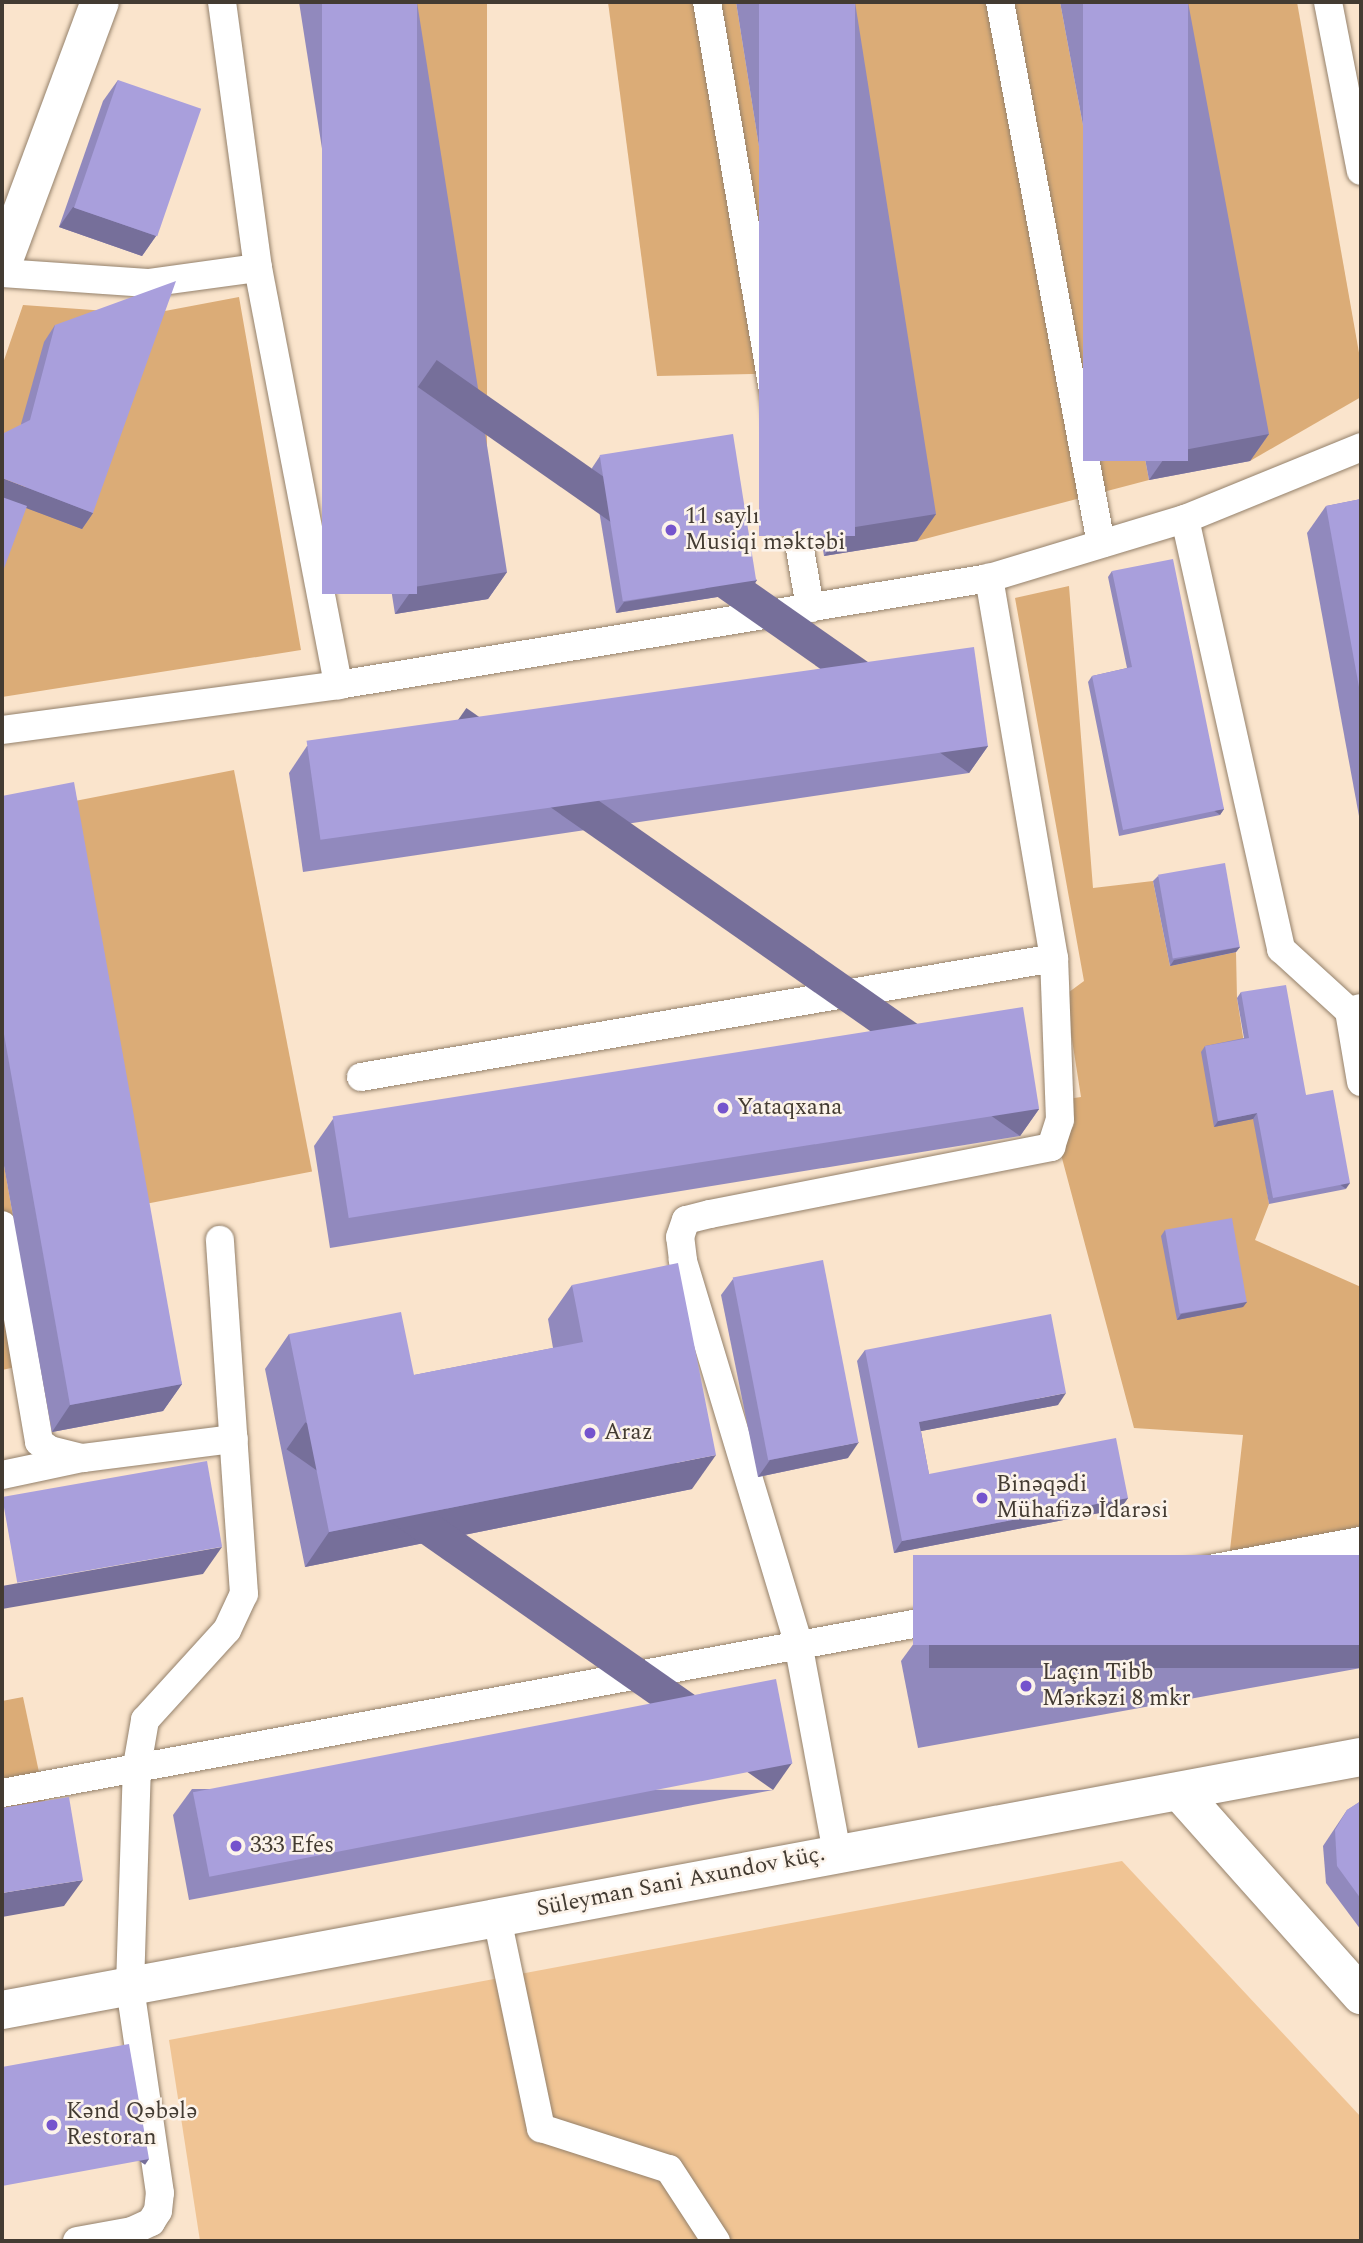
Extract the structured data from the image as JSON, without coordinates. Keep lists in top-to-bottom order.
{
  "streets": {
    "street": ["Süleyman Sani Axundov küç."]
  },
  "places": [
    "11 saylı Musiqi məktəbi",
    "Yataqxana",
    "Araz",
    "Binəqədi Mühafizə İdarəsi",
    "Laçın Tibb Mərkəzi 8 mkr",
    "333 Efes",
    "Kәnd Qәbәlә Restoran"
  ]
}
